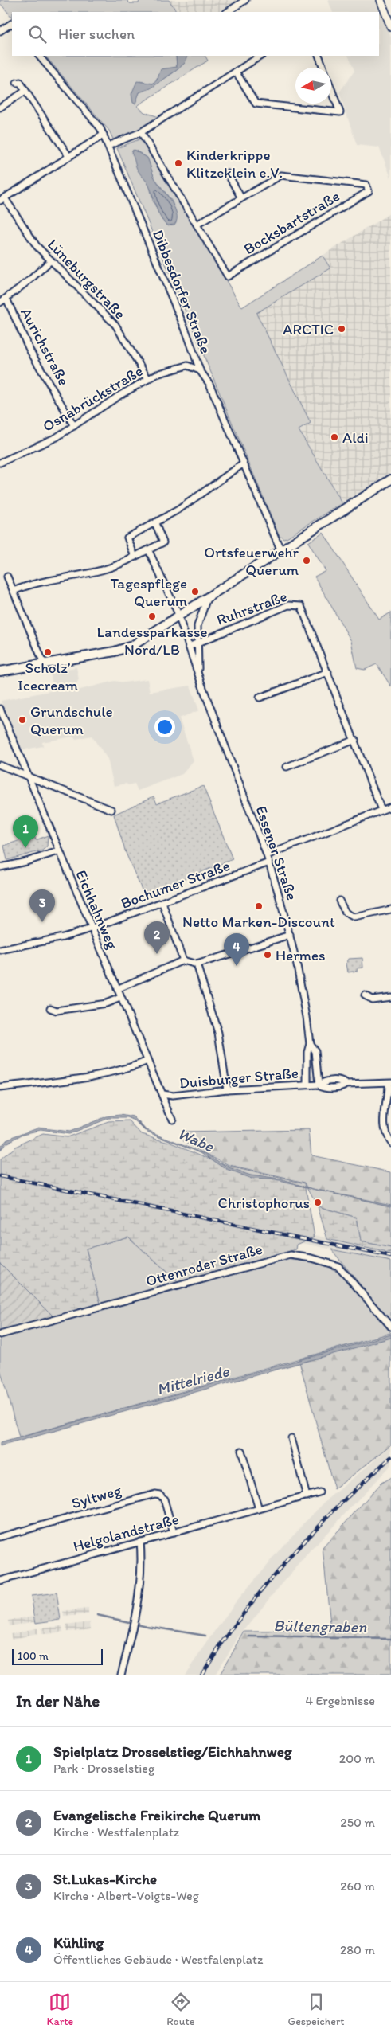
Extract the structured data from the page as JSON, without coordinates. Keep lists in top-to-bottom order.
{
  "streets": {
    "street": [
      "Bocksbartstraße",
      "Lüneburgstraße",
      "Dibbesdorfer Straße",
      "Aurichstraße",
      "Osnabrückstraße",
      "Ruhrstraße",
      "Essener Straße",
      "Bochumer Straße",
      "Eichhahnweg",
      "Duisburger Straße",
      "Ottenroder Straße",
      "Syltweg",
      "Helgolandstraße"
    ]
  },
  "crossings": [
    ["Lüneburgstraße", "Osnabrückstraße"],
    ["Dibbesdorfer Straße", "Osnabrückstraße"],
    ["Aurichstraße", "Osnabrückstraße"],
    ["Ruhrstraße", "Essener Straße"],
    ["Essener Straße", "Bochumer Straße"],
    ["Essener Straße", "Duisburger Straße"],
    ["Bochumer Straße", "Eichhahnweg"],
    ["Eichhahnweg", "Duisburger Straße"],
    ["Syltweg", "Helgolandstraße"]
  ],
  "water": ["Wabe", "Mittelriede", "Bültengraben"],
  "places": [
    "Kinderkrippe Klitzeklein e.V.",
    "ARCTIC",
    "Aldi",
    "Ortsfeuerwehr Querum",
    "Tagespflege Querum",
    "Landessparkasse Nord/LB",
    "Scholz’ Icecream",
    "Grundschule Querum",
    "Netto Marken-Discount",
    "Hermes",
    "Christophorus"
  ],
  "scale_bar": "100 m",
  "north": "left",
  "page": {
    "search": "Hier suchen",
    "pins": [
      "1",
      "3",
      "2",
      "4"
    ],
    "scale": "100 m",
    "heading": ["In der Nähe", "4 Ergebnisse"],
    "list": [
      {
        "mark": "1",
        "name": "Spielplatz Drosselstieg/Eichhahnweg",
        "note": "Park · Drosselstieg",
        "value": "200 m"
      },
      {
        "mark": "2",
        "name": "Evangelische Freikirche Querum",
        "note": "Kirche · Westfalenplatz",
        "value": "250 m"
      },
      {
        "mark": "3",
        "name": "St.Lukas-Kirche",
        "note": "Kirche · Albert-Voigts-Weg",
        "value": "260 m"
      },
      {
        "mark": "4",
        "name": "Kühling",
        "note": "Öffentliches Gebäude · Westfalenplatz",
        "value": "280 m"
      }
    ],
    "nav": ["Karte", "Route", "Gespeichert"]
  }
}
